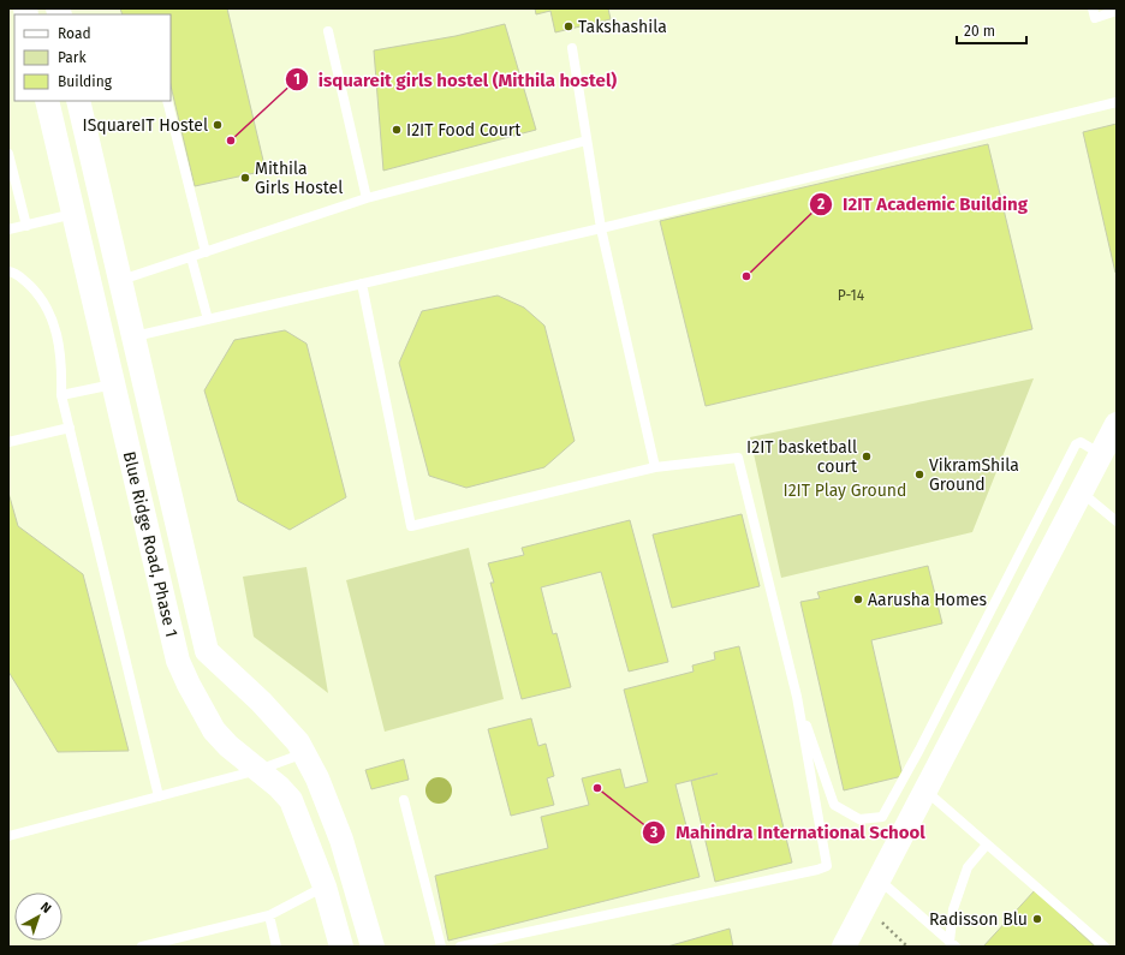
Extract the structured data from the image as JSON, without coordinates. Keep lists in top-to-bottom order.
{
  "streets": {
    "street": ["Blue Ridge Road, Phase 1"]
  },
  "parks": ["I2IT Play Ground"],
  "places": [
    "Takshashila",
    "ISquareIT Hostel",
    "I2IT Food Court",
    "isquareit girls hostel (Mithila hostel)",
    "Mithila Girls Hostel",
    "I2IT Academic Building",
    "I2IT basketball court",
    "VikramShila Ground",
    "Aarusha Homes",
    "Mahindra International School",
    "Radisson Blu"
  ],
  "house_numbers": ["P-14"],
  "legend": ["Road", "Park", "Building"],
  "scale_bar": "20 m",
  "north": "top right"
}
